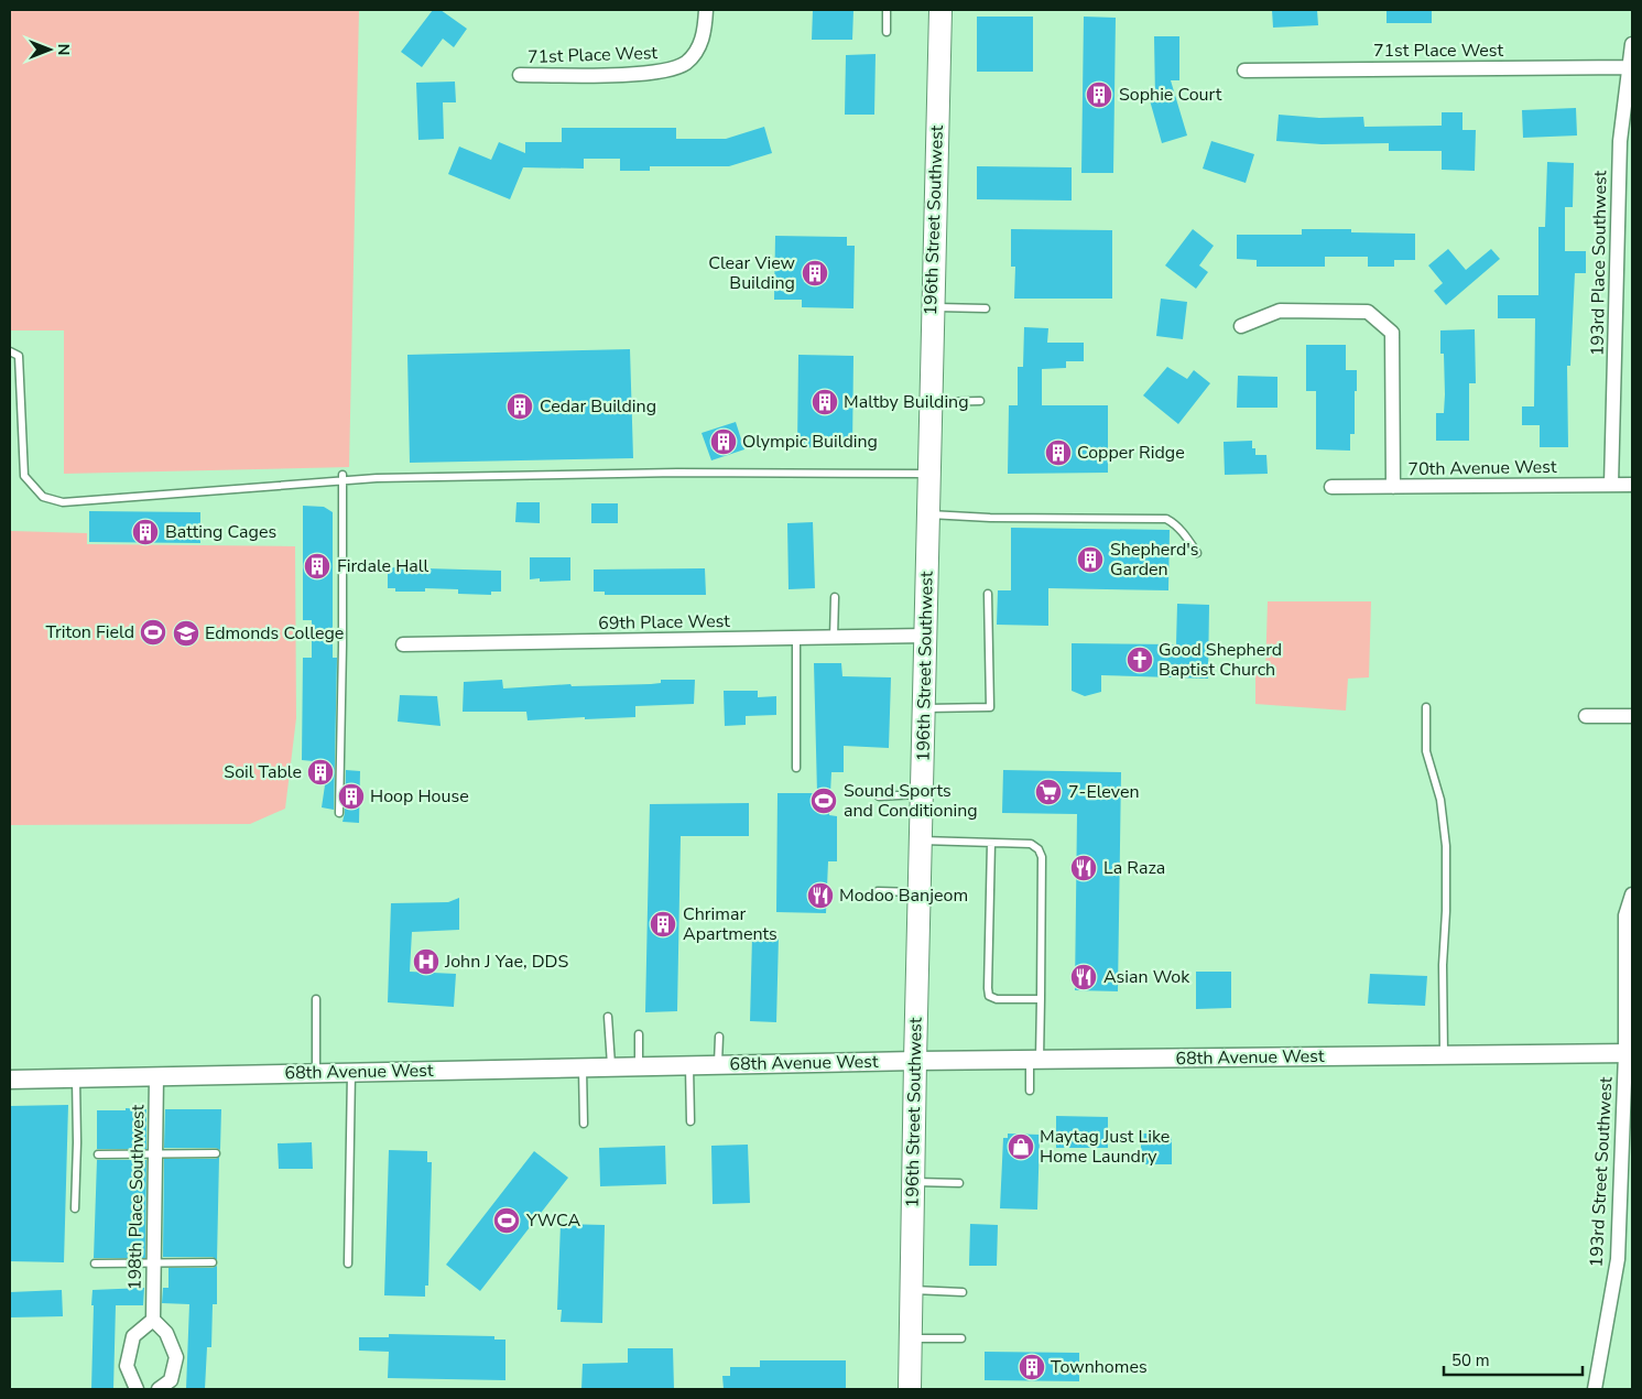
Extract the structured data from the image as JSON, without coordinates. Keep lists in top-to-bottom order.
{
  "streets": {
    "main road": ["196th Street Southwest"],
    "street": [
      "71st Place West",
      "193rd Place Southwest",
      "70th Avenue West",
      "69th Place West",
      "68th Avenue West",
      "193rd Street Southwest",
      "198th Place Southwest"
    ]
  },
  "crossings": [
    ["71st Place West", "193rd Place Southwest"],
    ["196th Street Southwest", "69th Place West"],
    ["196th Street Southwest", "68th Avenue West"],
    ["193rd Place Southwest", "70th Avenue West"],
    ["68th Avenue West", "193rd Street Southwest"],
    ["68th Avenue West", "198th Place Southwest"]
  ],
  "places": {
    "building": [
      "Sophie Court",
      "Clear View Building",
      "Maltby Building",
      "Cedar Building",
      "Olympic Building",
      "Copper Ridge",
      "Batting Cages",
      "Shepherd's Garden",
      "Firdale Hall",
      "Soil Table",
      "Hoop House",
      "Chrimar Apartments",
      "Townhomes"
    ],
    "sports": ["Triton Field", "Sound Sports and Conditioning", "YWCA"],
    "school or university": ["Edmonds College"],
    "church": ["Good Shepherd Baptist Church"],
    "supermarket": ["7-Eleven"],
    "restaurant": ["La Raza", "Modoo Banjeom", "Asian Wok"],
    "hospital": ["John J Yae, DDS"],
    "shop": ["Maytag Just Like Home Laundry"]
  },
  "scale_bar": "50 m",
  "north": "right"
}
